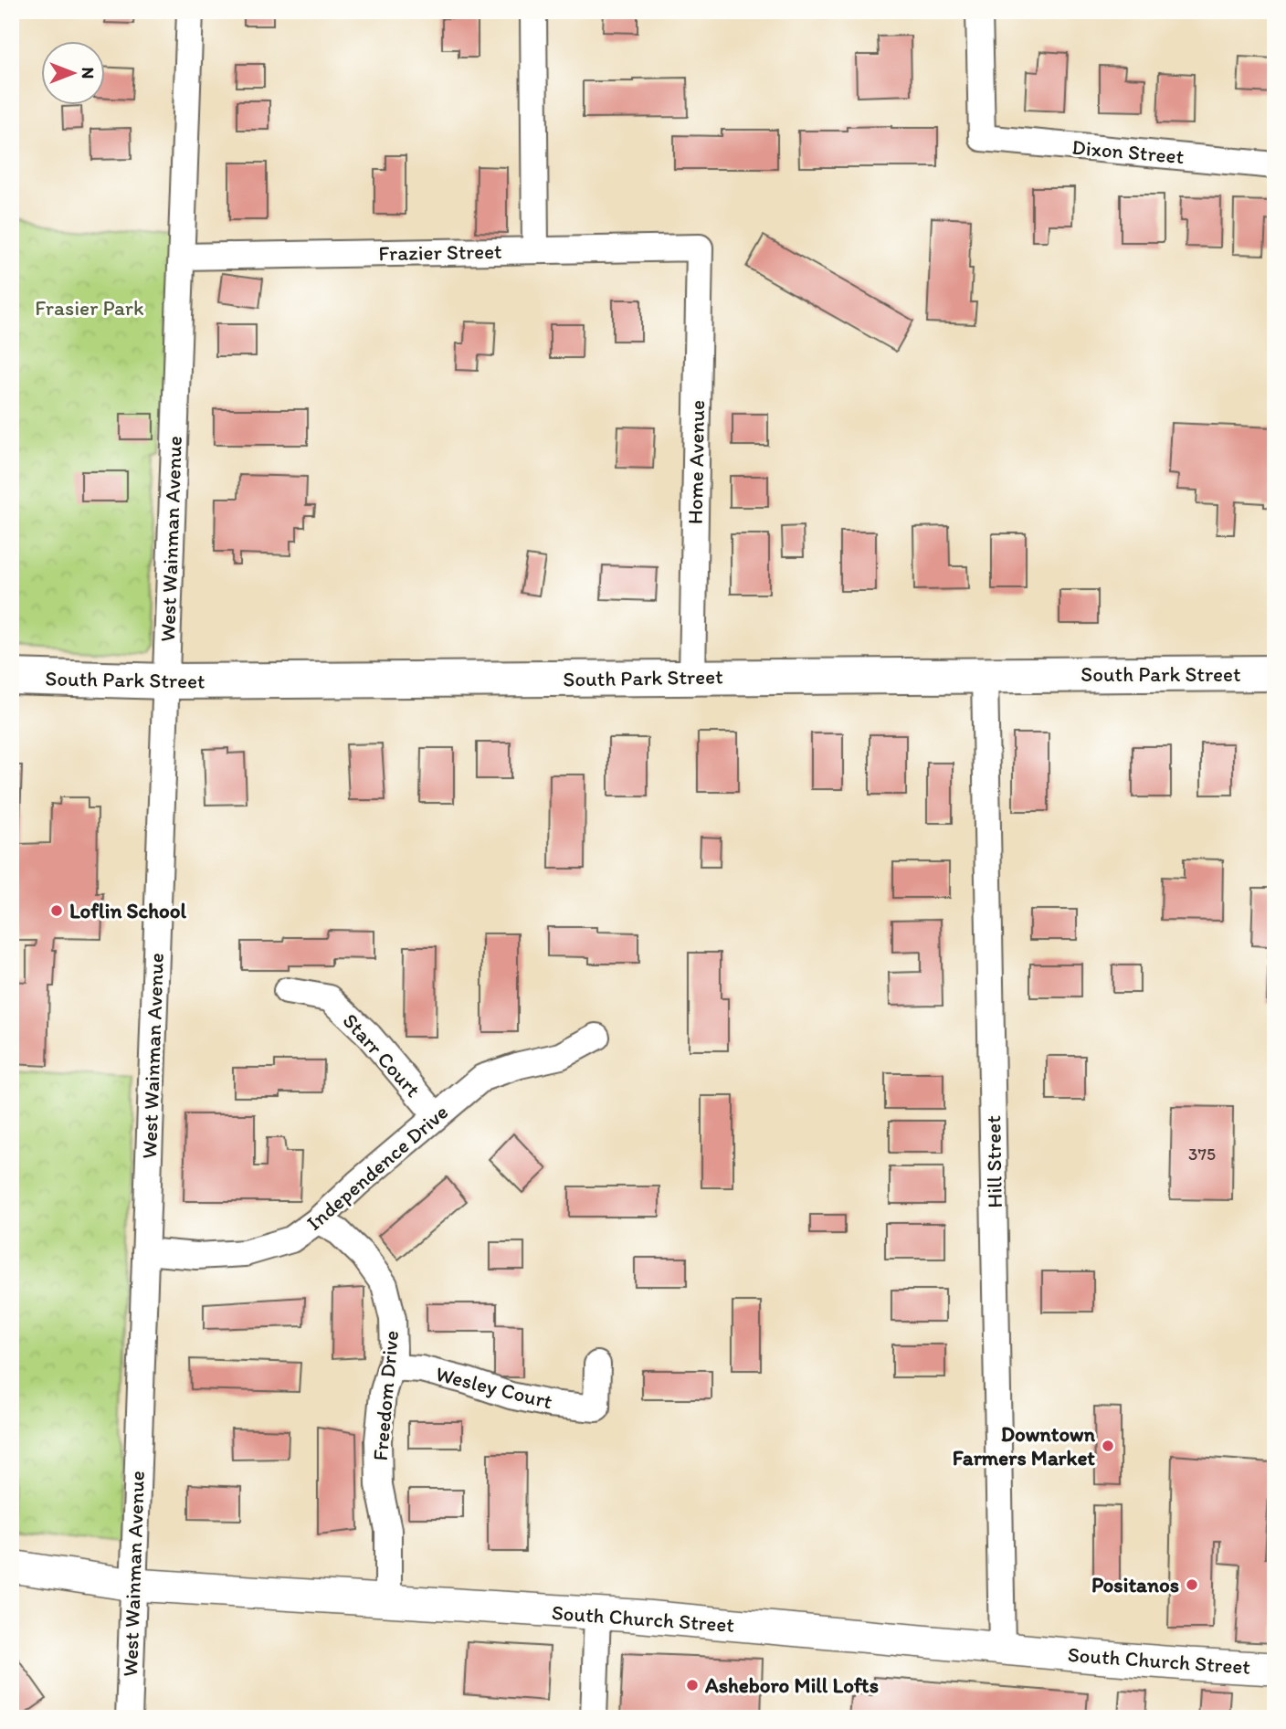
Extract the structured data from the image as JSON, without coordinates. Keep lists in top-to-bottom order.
{
  "streets": {
    "main road": ["South Park Street"],
    "street": [
      "Dixon Street",
      "Frazier Street",
      "Home Avenue",
      "West Wainman Avenue",
      "Starr Court",
      "Hill Street",
      "Independence Drive",
      "Wesley Court",
      "Freedom Drive",
      "South Church Street"
    ]
  },
  "crossings": [
    ["Frazier Street", "Home Avenue"],
    ["Frazier Street", "West Wainman Avenue"],
    ["Home Avenue", "South Park Street"],
    ["West Wainman Avenue", "South Park Street"],
    ["West Wainman Avenue", "Independence Drive"],
    ["West Wainman Avenue", "South Church Street"],
    ["South Park Street", "Hill Street"],
    ["Starr Court", "Independence Drive"],
    ["Hill Street", "South Church Street"],
    ["Independence Drive", "Freedom Drive"],
    ["Wesley Court", "Freedom Drive"],
    ["Freedom Drive", "South Church Street"]
  ],
  "parks": ["Frasier Park"],
  "places": [
    "Loflin School",
    "Downtown Farmers Market",
    "Positanos",
    "Asheboro Mill Lofts"
  ],
  "house_numbers": ["375"],
  "north": "right"
}
